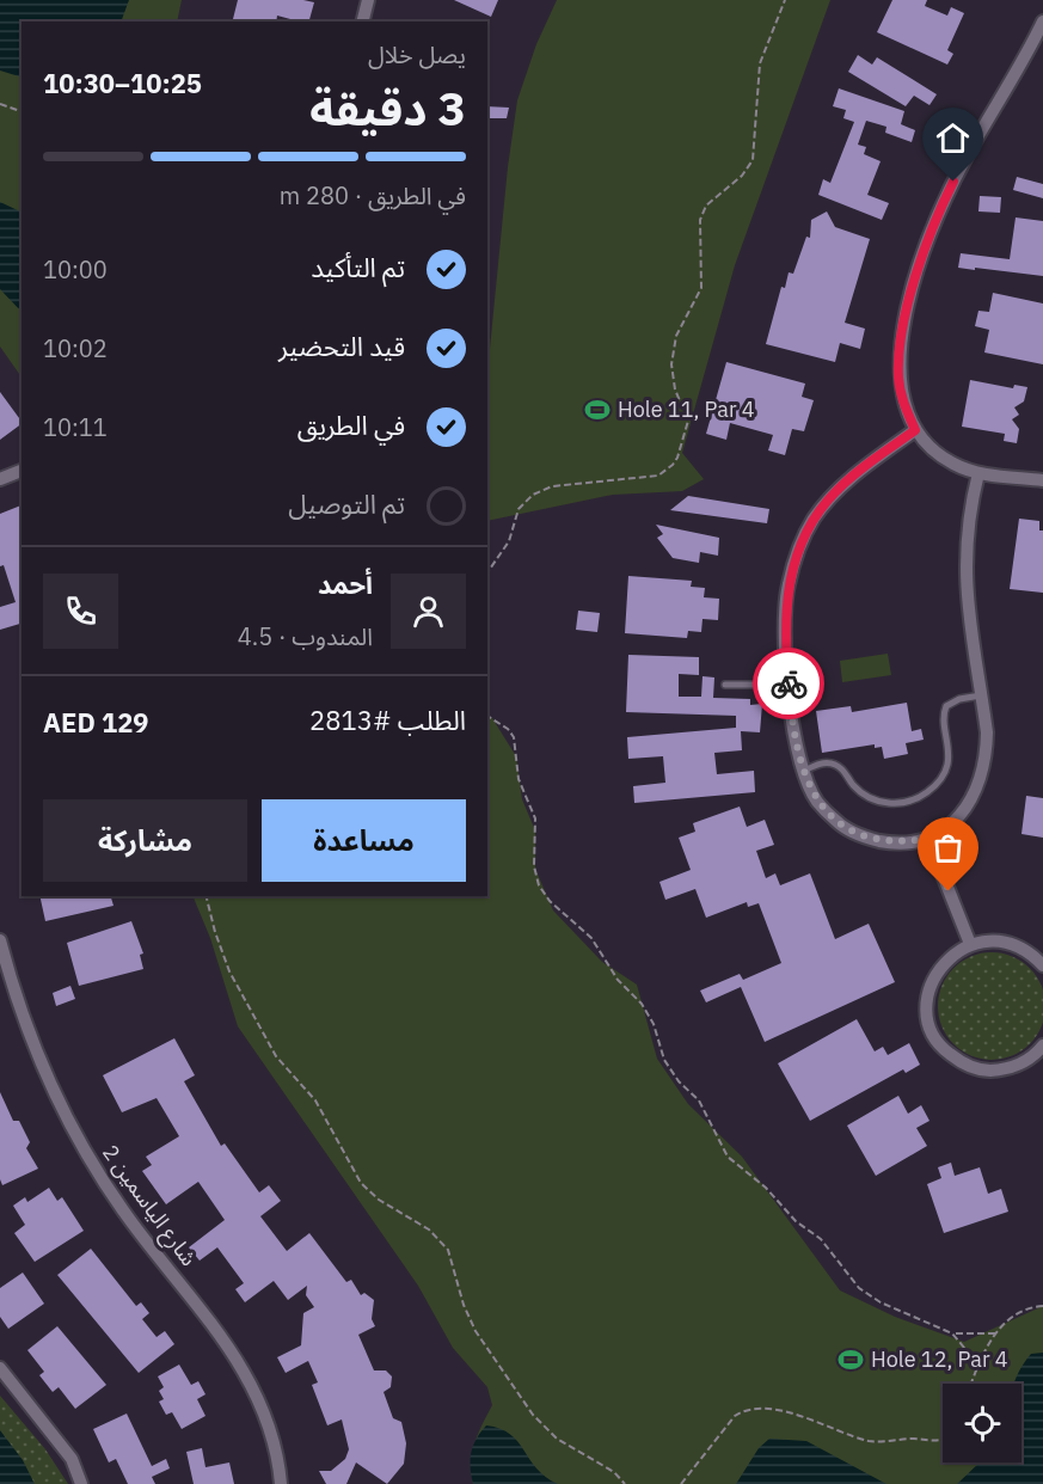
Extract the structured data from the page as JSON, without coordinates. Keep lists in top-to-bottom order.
{
  "streets": {
    "street": ["شارع الياسمين 2"]
  },
  "places": {
    "sports": ["Hole 11, Par 4", "Hole 12, Par 4"]
  },
  "page": {
    "heading": ["3 دقيقة", "يصل خلال", "10:25–10:30"],
    "panel": [
      "أحمد",
      "المندوب · 4.5",
      "الطلب #2813",
      "AED 129"
    ],
    "bar": "في الطريق · 280 m",
    "list": [
      ["تم التأكيد", "10:00"],
      ["قيد التحضير", "10:02"],
      ["في الطريق", "10:11"],
      "تم التوصيل"
    ],
    "buttons": ["مساعدة", "مشاركة"]
  }
}
